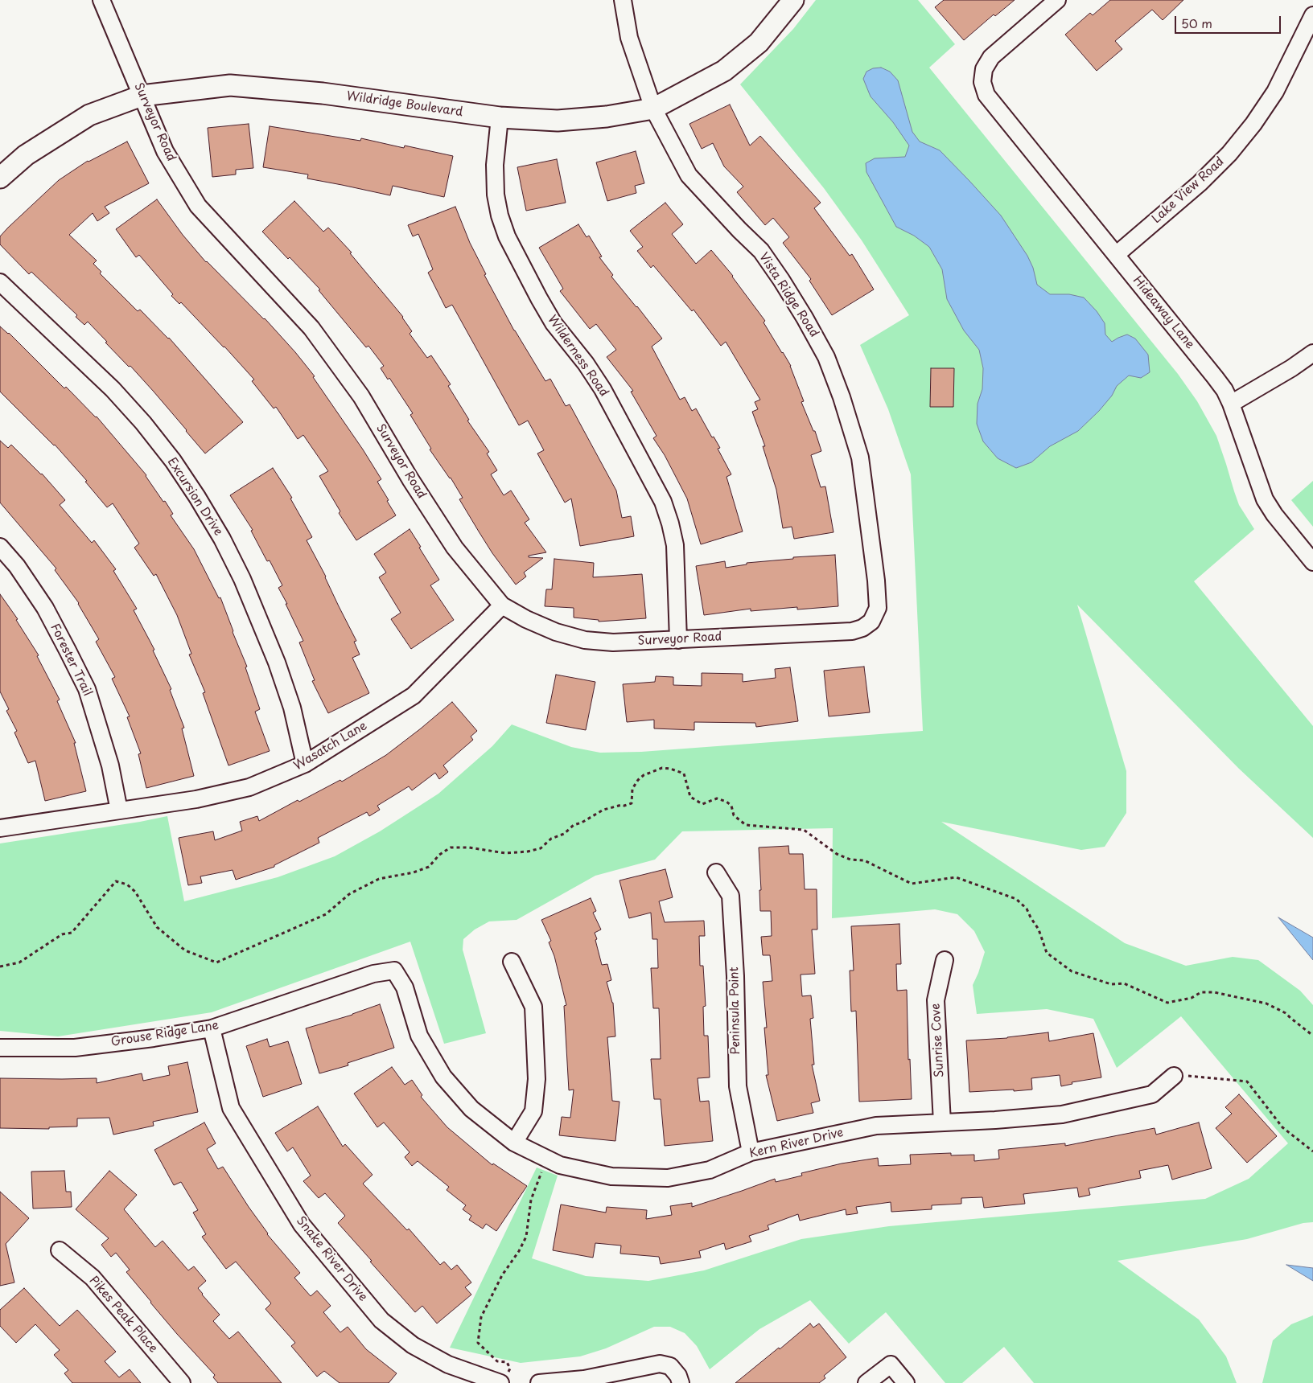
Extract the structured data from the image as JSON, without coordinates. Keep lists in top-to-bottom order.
{
  "streets": {
    "street": [
      "Wildridge Boulevard",
      "Surveyor Road",
      "Lake View Road",
      "Vista Ridge Road",
      "Hideaway Lane",
      "Wilderness Road",
      "Excursion Drive",
      "Forester Trail",
      "Wasatch Lane",
      "Peninsula Point",
      "Grouse Ridge Lane",
      "Sunrise Cove",
      "Kern River Drive",
      "Snake River Drive",
      "Pikes Peak Place"
    ]
  },
  "crossings": [
    ["Wildridge Boulevard", "Surveyor Road"],
    ["Wildridge Boulevard", "Vista Ridge Road"],
    ["Wildridge Boulevard", "Wilderness Road"],
    ["Surveyor Road", "Vista Ridge Road"],
    ["Surveyor Road", "Wilderness Road"],
    ["Surveyor Road", "Wasatch Lane"],
    ["Lake View Road", "Hideaway Lane"],
    ["Excursion Drive", "Wasatch Lane"],
    ["Forester Trail", "Wasatch Lane"],
    ["Peninsula Point", "Kern River Drive"],
    ["Grouse Ridge Lane", "Kern River Drive"],
    ["Grouse Ridge Lane", "Snake River Drive"],
    ["Sunrise Cove", "Kern River Drive"]
  ],
  "scale_bar": "50 m"
}
